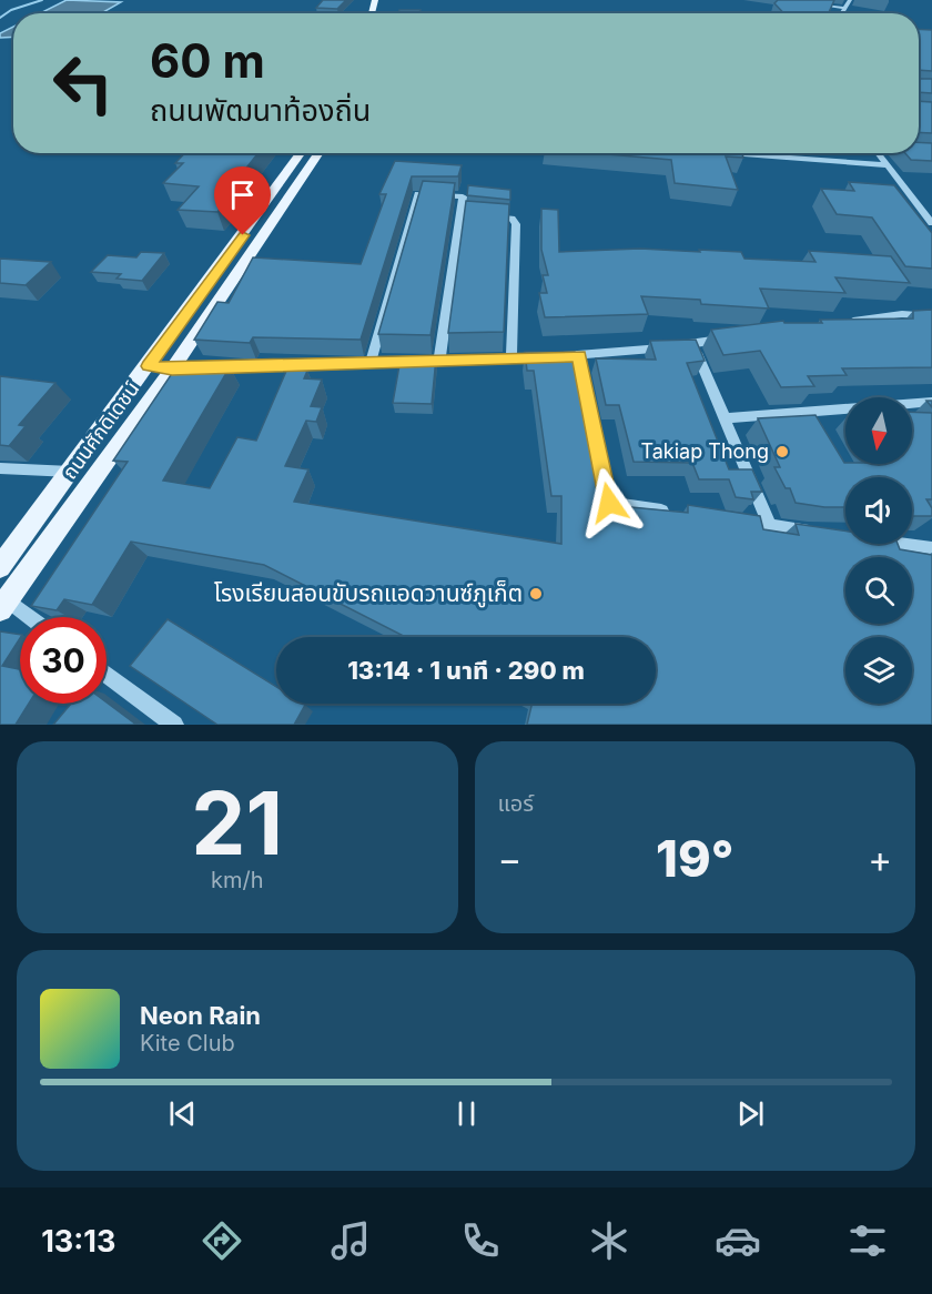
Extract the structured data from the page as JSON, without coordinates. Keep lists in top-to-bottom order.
{
  "streets": {
    "main road": ["ถนนศักดิเดชน์"]
  },
  "places": ["Takiap Thong", "โรงเรียนสอนขับรถแอดวานซ์ภูเก็ต"],
  "north": "bottom",
  "page": {
    "turn": ["60 m", "ถนนพัฒนาท้องถิ่น"],
    "limit": "30",
    "trip": "13:14 · 1 นาที · 290 m",
    "tile": [
      ["21", "km/h"],
      "แอร์"
    ],
    "heat": ["−", "19°", "+"],
    "song": ["Neon Rain", "Kite Club"],
    "tabs": "13:13"
  }
}
